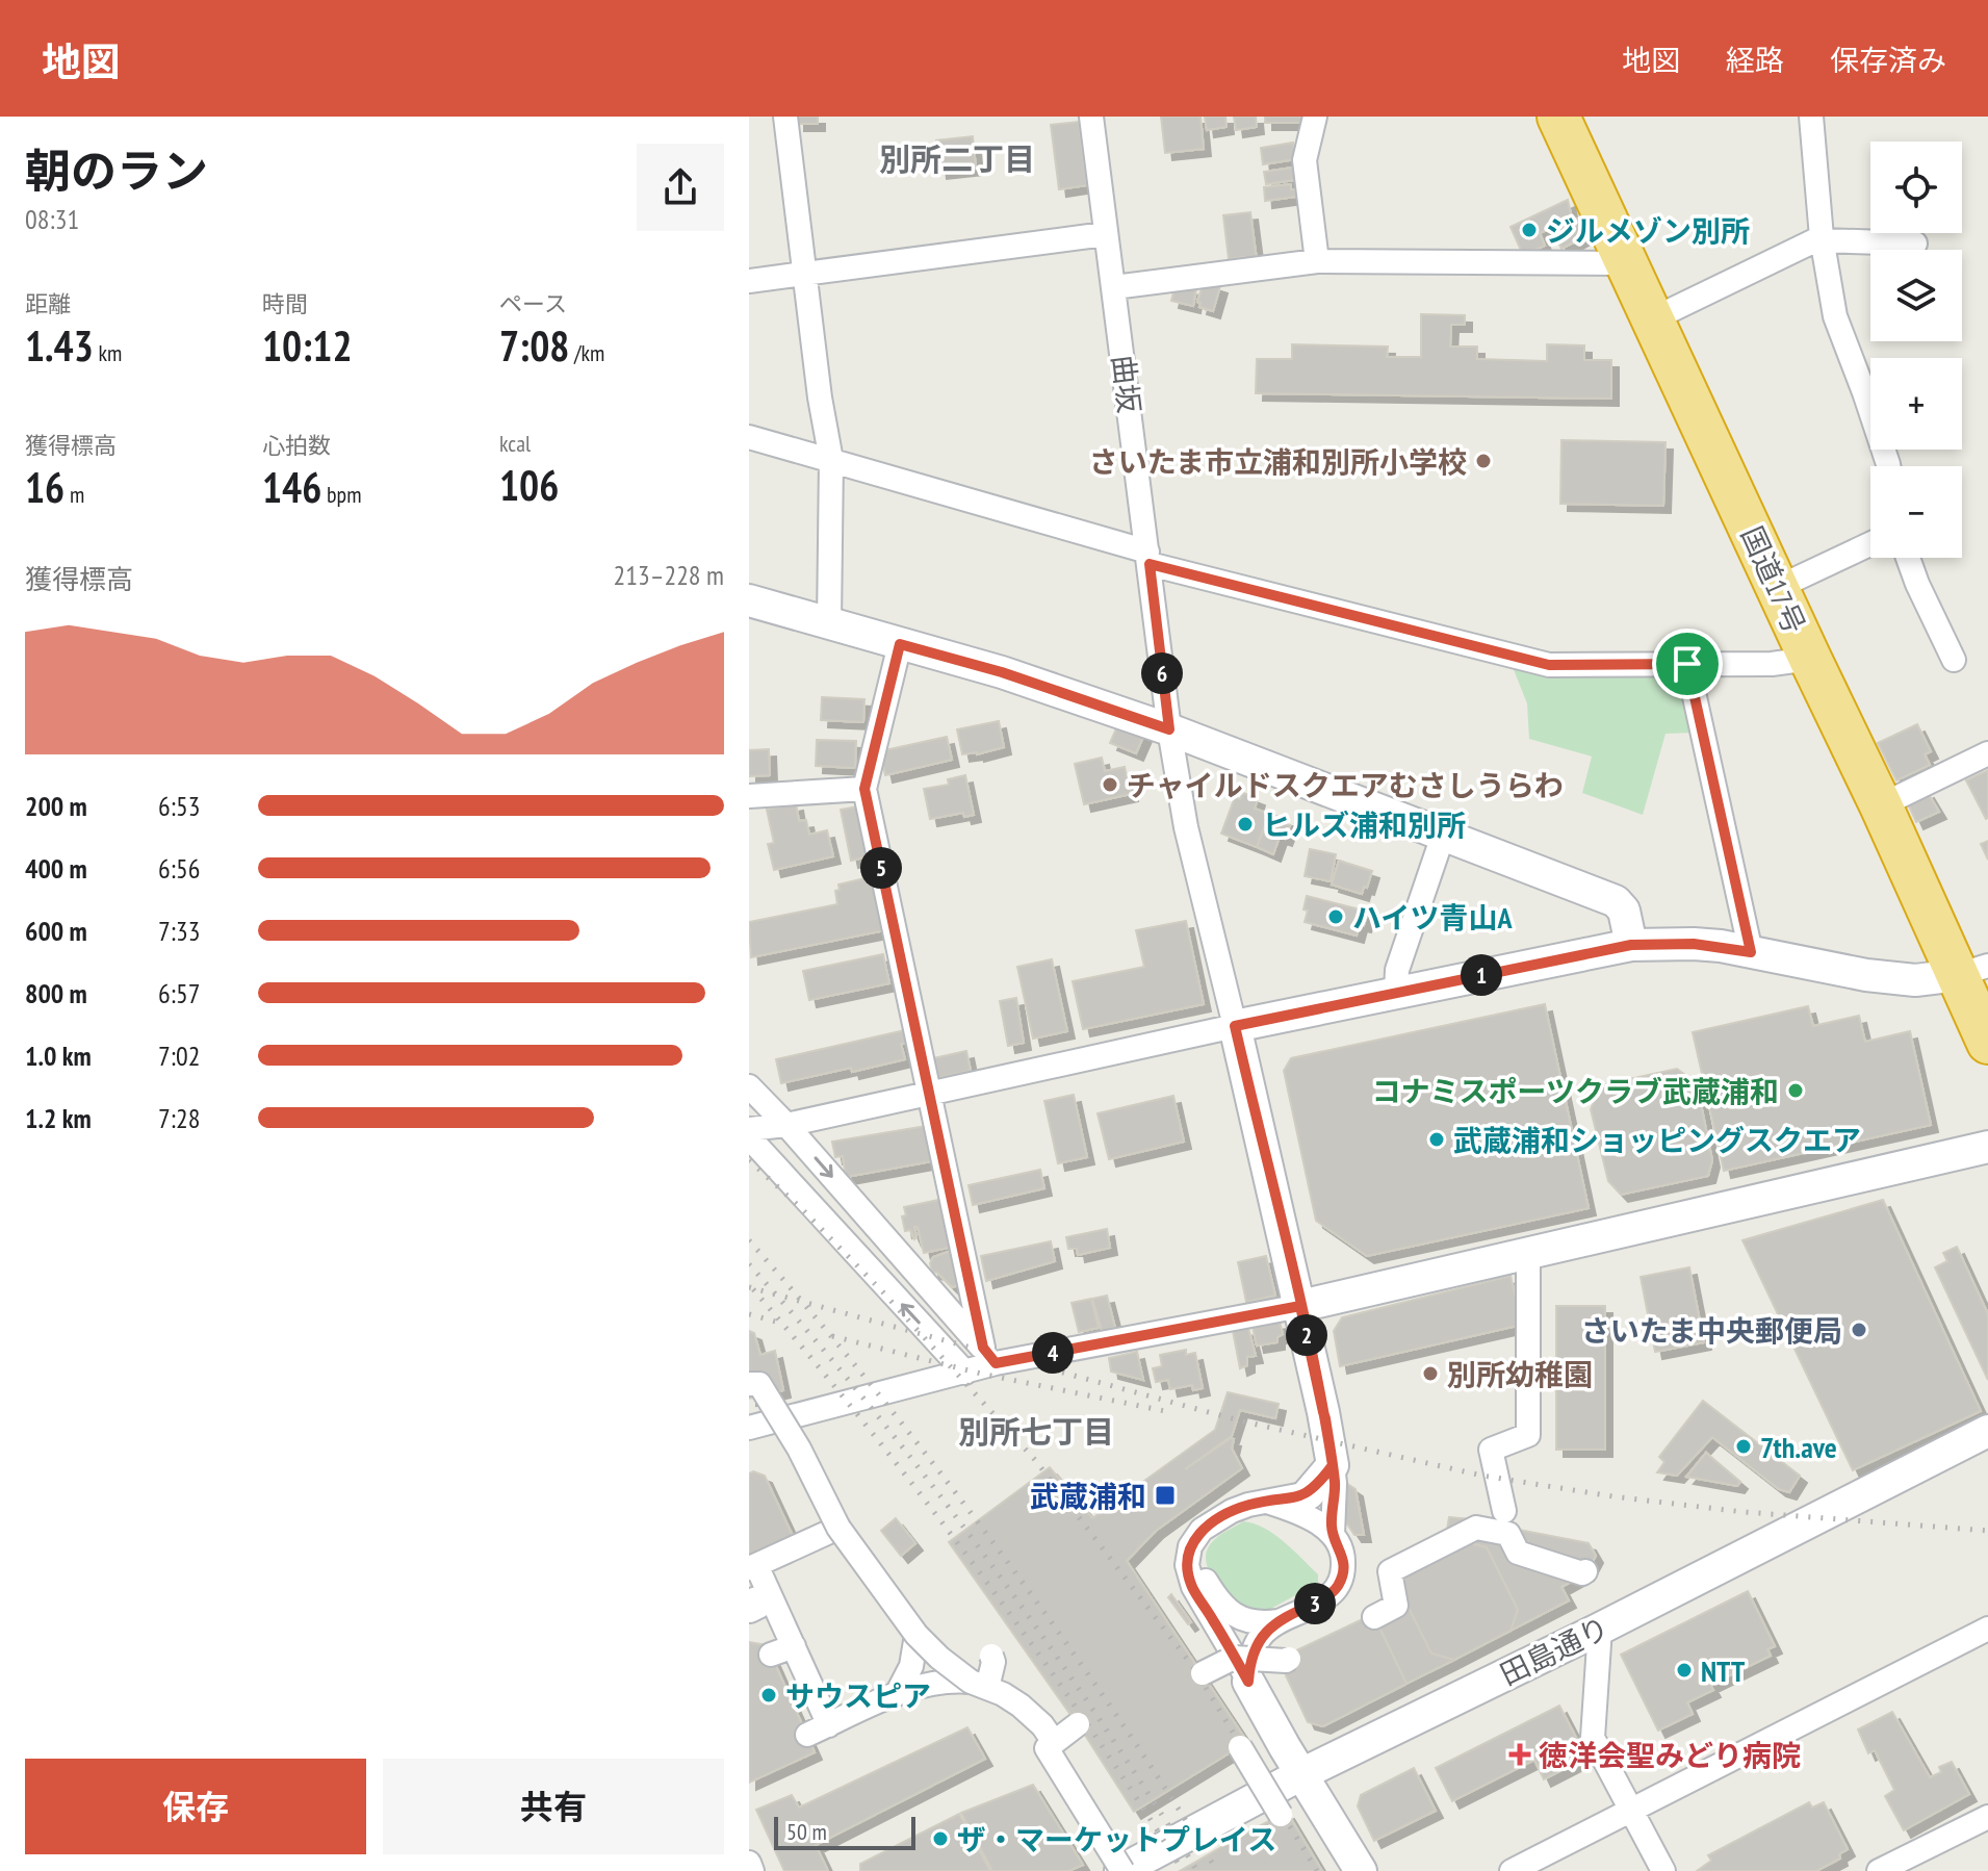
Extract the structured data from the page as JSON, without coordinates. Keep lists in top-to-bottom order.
{
  "streets": {
    "highway": ["国道17号"],
    "street": ["曲坂", "田島通り"]
  },
  "districts": ["別所二丁目", "別所七丁目"],
  "places": {
    "other": [
      "ジルメゾン別所",
      "さいたま市立浦和別所小学校",
      "チャイルドスクエアむさしうらわ",
      "ヒルズ浦和別所",
      "ハイツ青山A",
      "コナミスポーツクラブ武蔵浦和",
      "武蔵浦和ショッピングスクエア",
      "さいたま中央郵便局",
      "別所幼稚園",
      "7th.ave",
      "NTT",
      "サウスピア",
      "ザ・マーケットプレイス"
    ],
    "transit": ["武蔵浦和"],
    "health": ["徳洋会聖みどり病院"]
  },
  "scale_bar": "50 m",
  "page": {
    "header": "地図",
    "nav": ["地図", "経路", "保存済み"],
    "heading": ["朝のラン", "08:31"],
    "map_buttons": ["+", "−"],
    "stats": [
      ["距離", "1.43 km"],
      ["時間", "10:12"],
      ["ペース", "7:08 /km"],
      ["獲得標高", "16 m"],
      ["心拍数", "146 bpm"],
      ["kcal", "106"]
    ],
    "chart": ["獲得標高", "213–228 m"],
    "pins": [
      "6",
      "5",
      "1",
      "2",
      "4",
      "3"
    ],
    "list": [
      {
        "name": "200 m",
        "note": "6:53"
      },
      {
        "name": "400 m",
        "note": "6:56"
      },
      {
        "name": "600 m",
        "note": "7:33"
      },
      {
        "name": "800 m",
        "note": "6:57"
      },
      {
        "name": "1.0 km",
        "note": "7:02"
      },
      {
        "name": "1.2 km",
        "note": "7:28"
      }
    ],
    "buttons": ["保存", "共有"],
    "scale": "50 m"
  }
}
